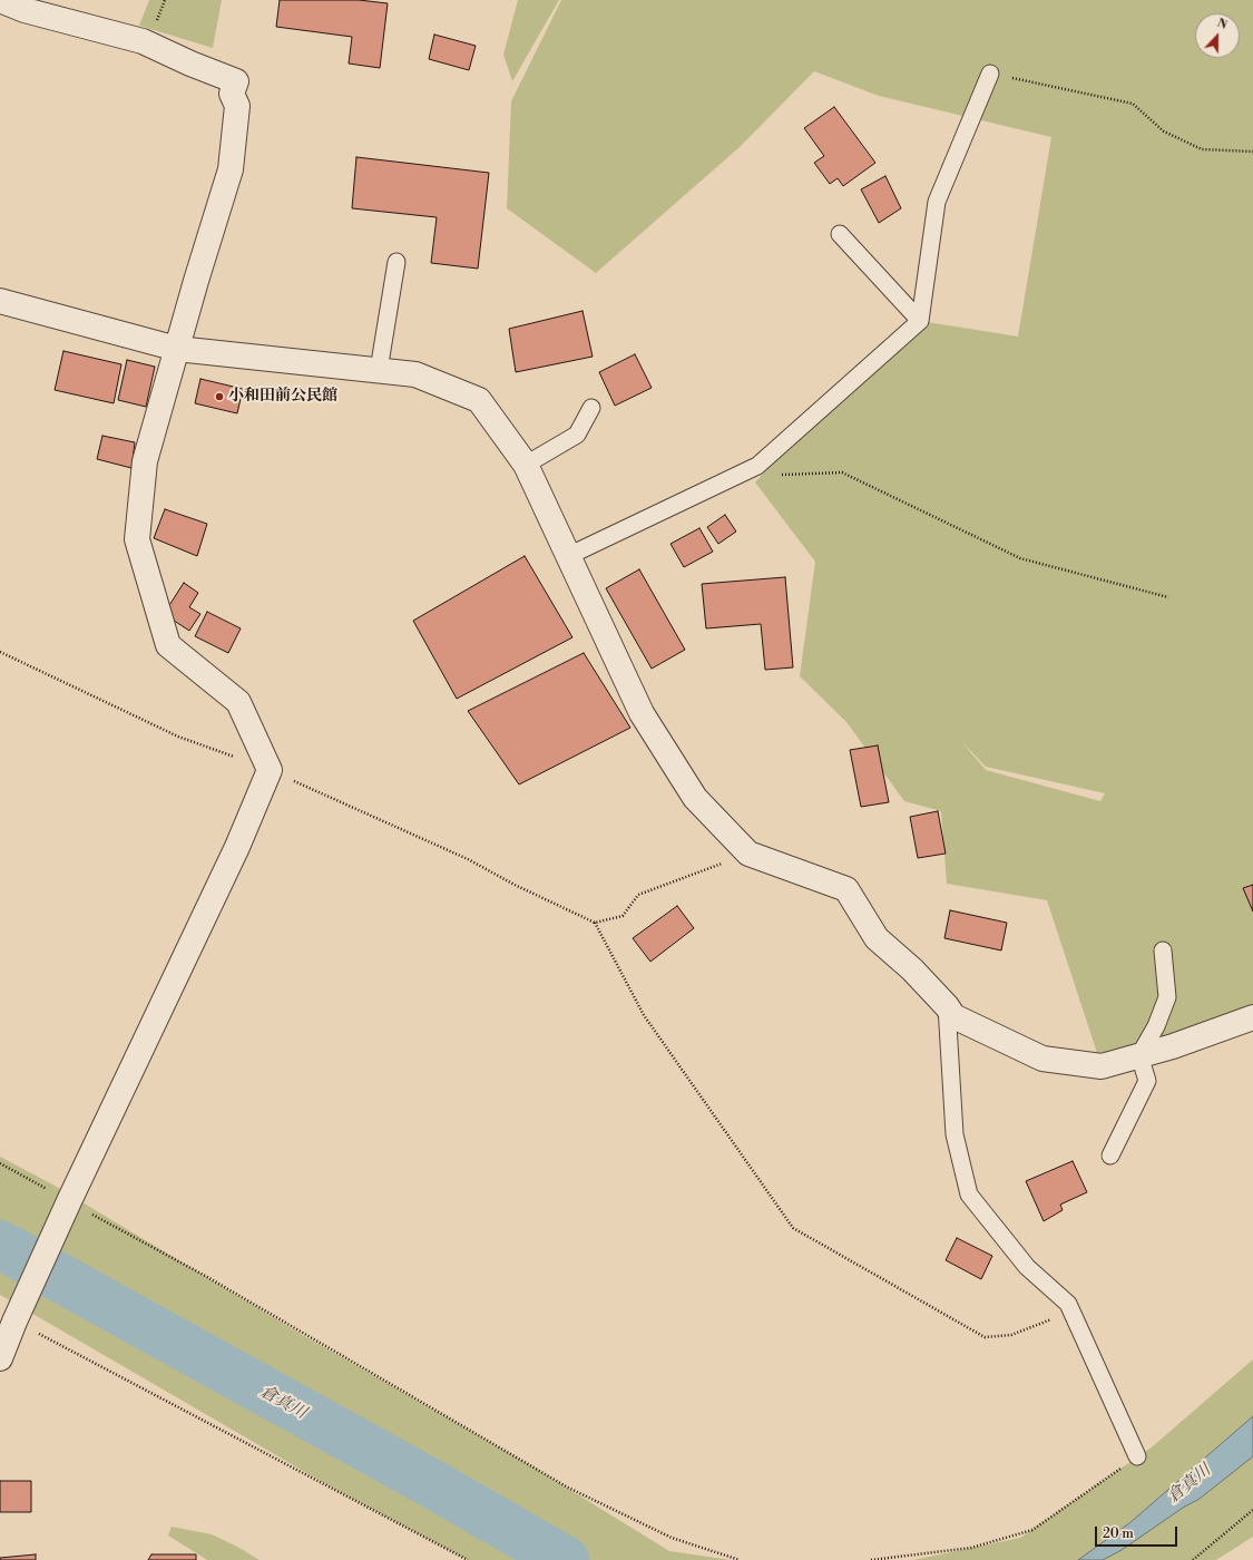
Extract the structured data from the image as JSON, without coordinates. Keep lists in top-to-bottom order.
{
  "water": ["倉真川"],
  "places": ["小和田前公民館"],
  "scale_bar": "20 m",
  "north": "top"
}
